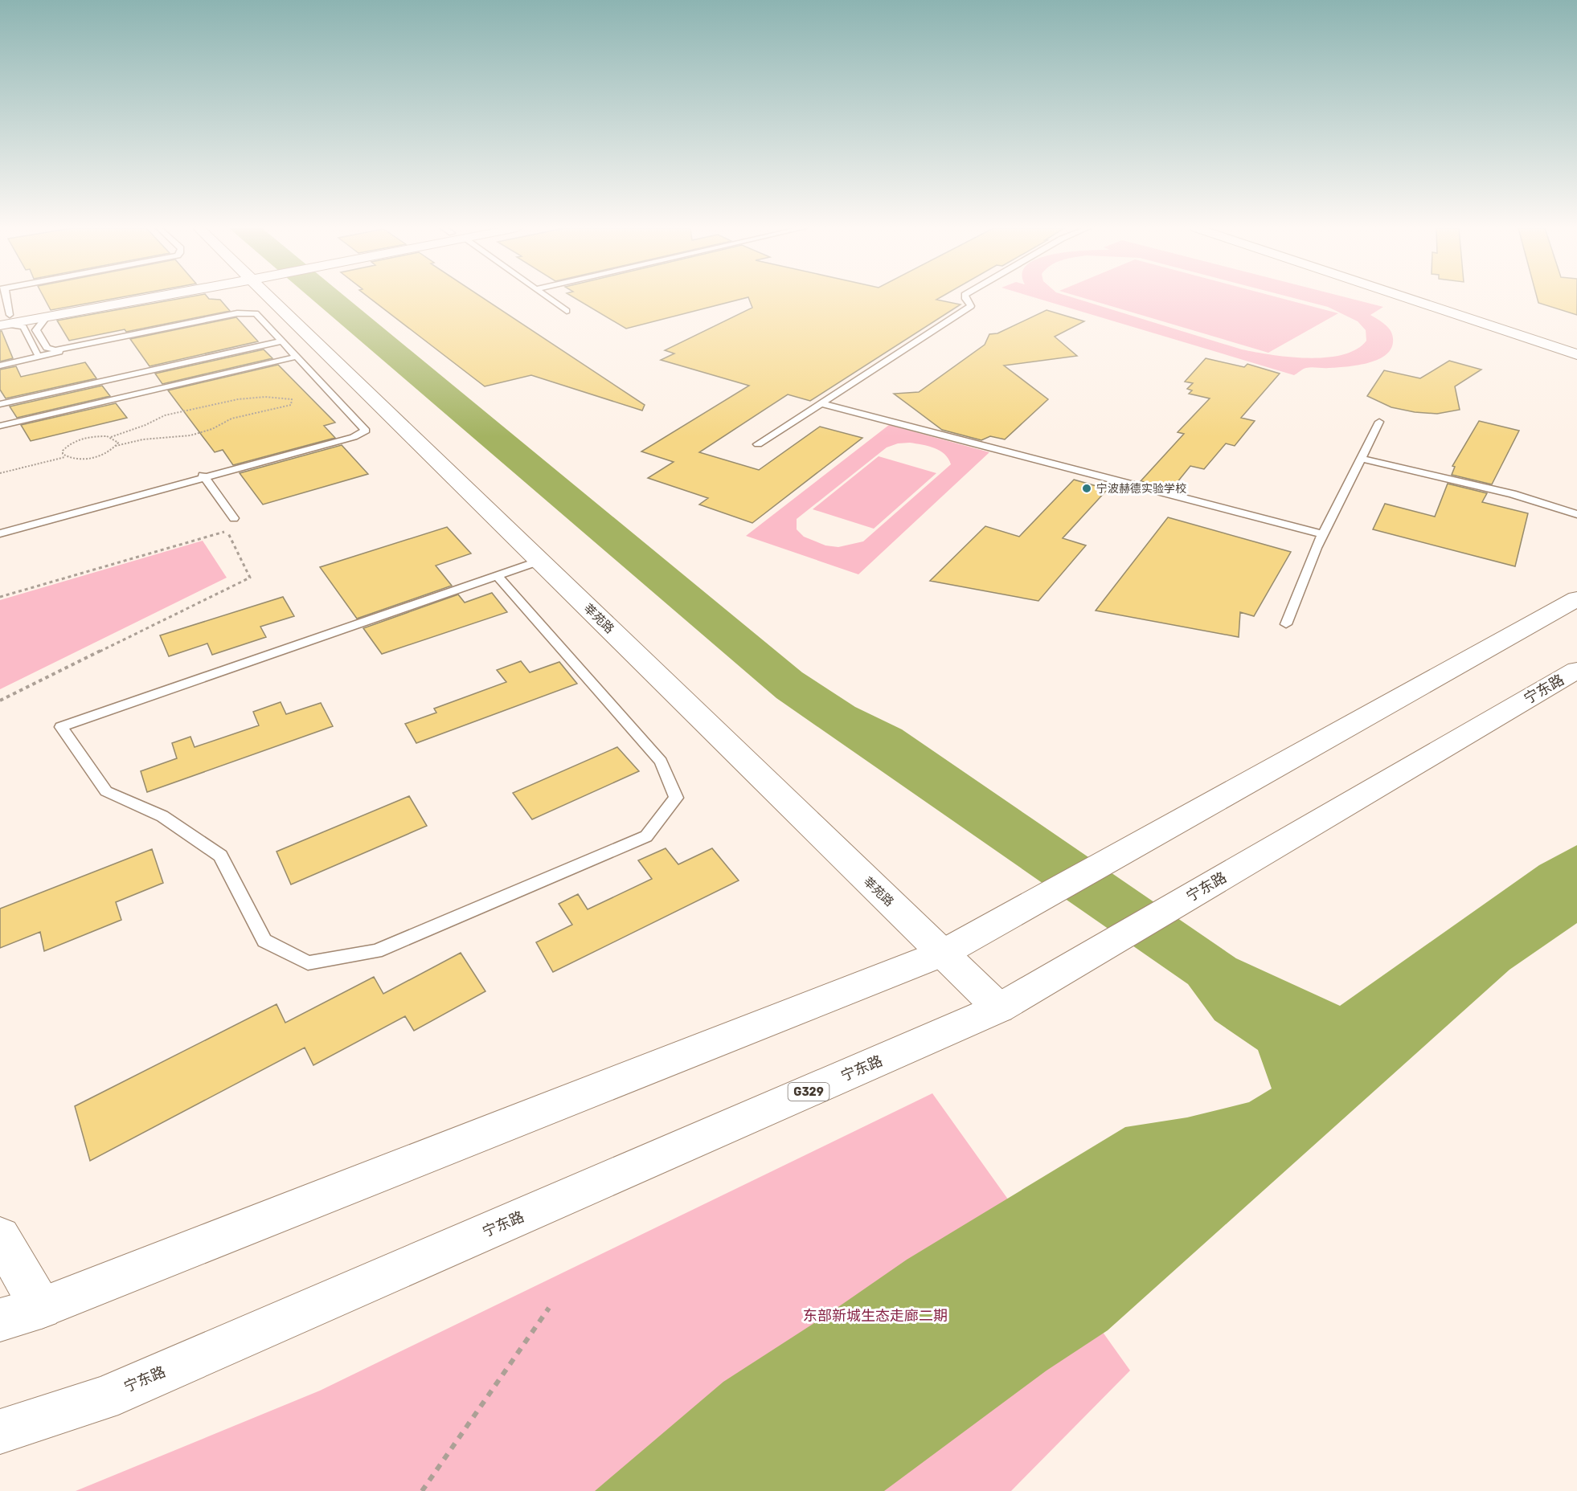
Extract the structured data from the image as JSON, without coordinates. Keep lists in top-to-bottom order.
{
  "streets": {
    "main road": ["莘苑路", "宁东路", "G329"]
  },
  "crossings": [
    ["莘苑路", "宁东路"]
  ],
  "parks": ["东部新城生态走廊二期"],
  "places": ["宁波赫德实验学校"]
}
